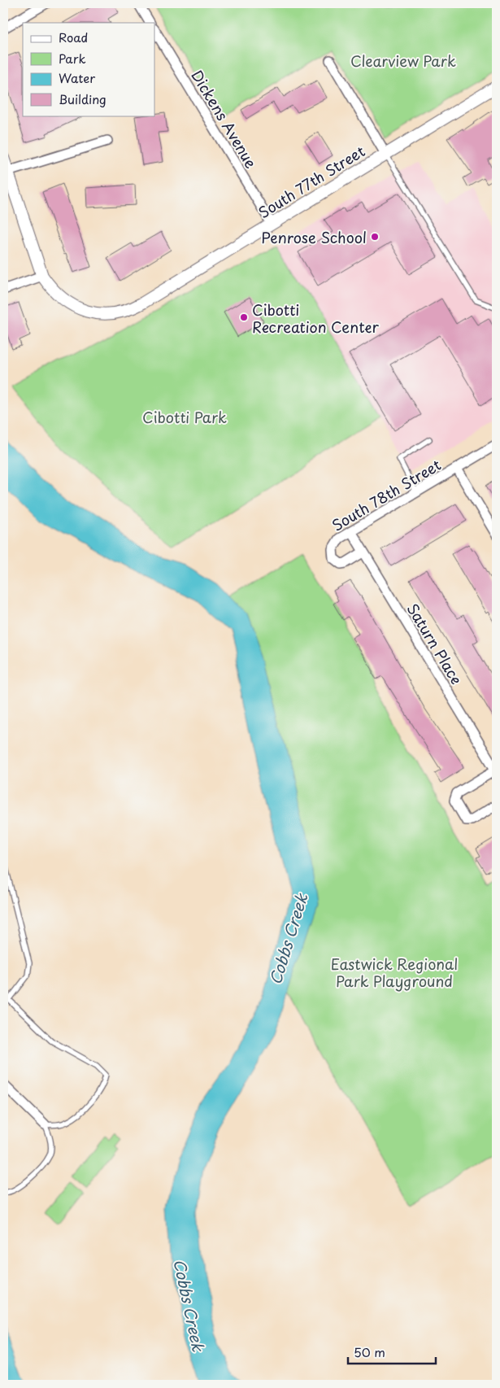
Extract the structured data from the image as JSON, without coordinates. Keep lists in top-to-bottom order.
{
  "streets": {
    "street": [
      "Dickens Avenue",
      "South 77th Street",
      "South 78th Street",
      "Saturn Place"
    ]
  },
  "crossings": [
    ["Dickens Avenue", "South 77th Street"],
    ["South 78th Street", "Saturn Place"]
  ],
  "water": ["Cobbs Creek"],
  "parks": ["Clearview Park", "Cibotti Park", "Eastwick Regional Park Playground"],
  "places": ["Penrose School", "Cibotti Recreation Center"],
  "legend": [
    "Road",
    "Park",
    "Water",
    "Building"
  ],
  "scale_bar": "50 m"
}
